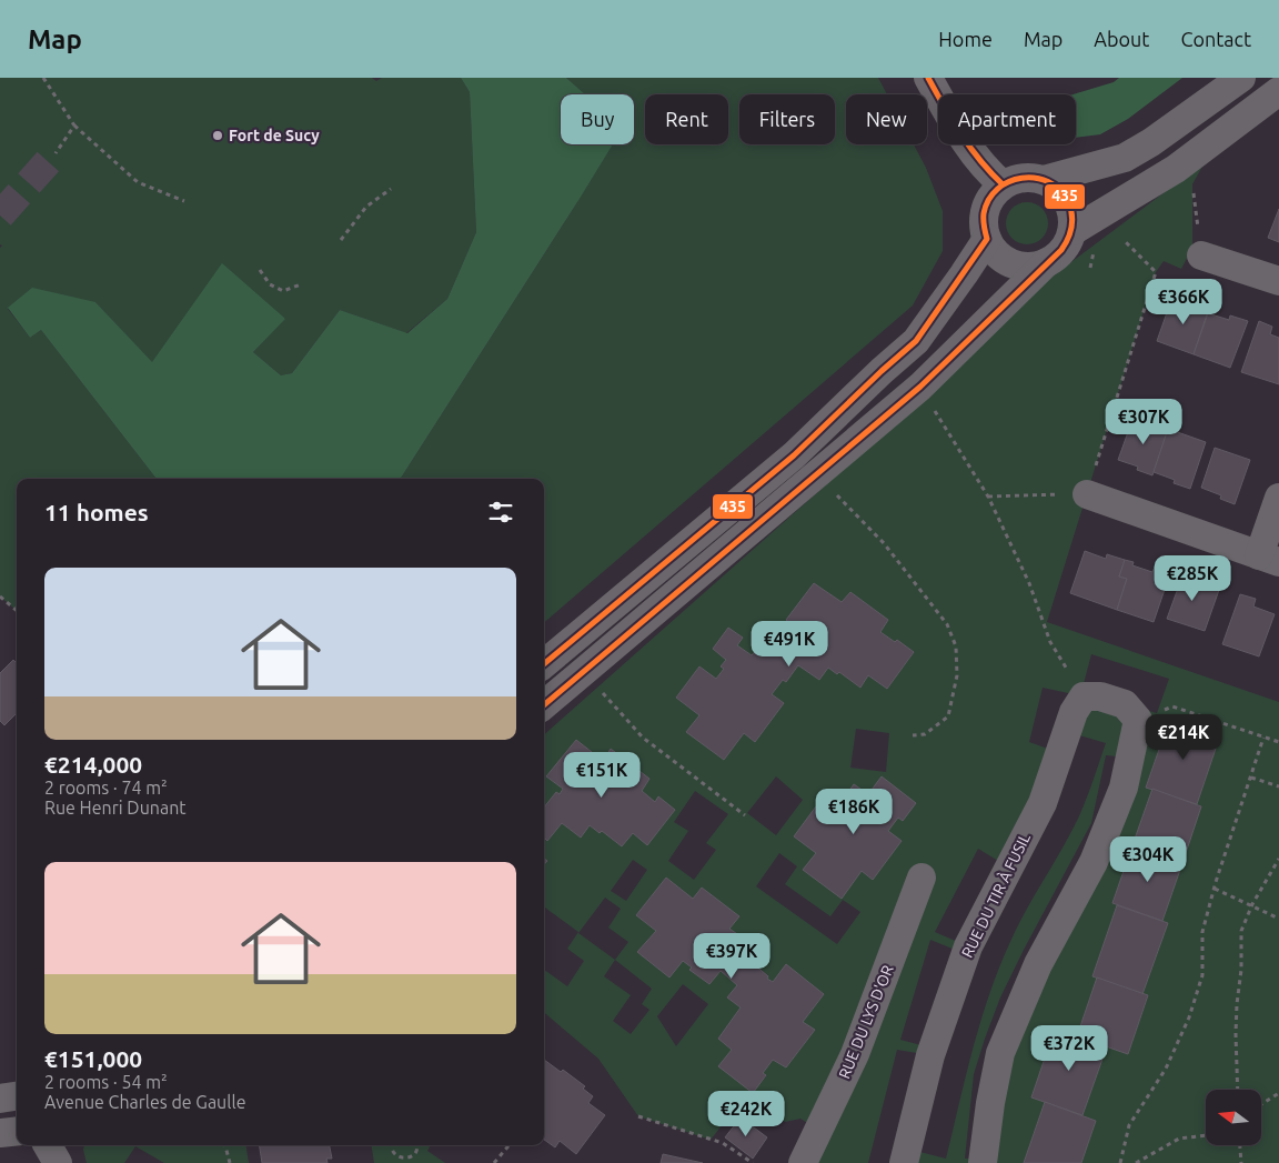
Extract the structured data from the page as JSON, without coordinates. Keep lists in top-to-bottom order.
{
  "streets": {
    "street": ["RUE DU TIR À FUSIL", "RUE DU LYS D'OR"]
  },
  "places": ["Fort de Sucy"],
  "lines": ["transit line 435"],
  "north": "left",
  "page": {
    "header": "Map",
    "nav": [
      "Home",
      "Map",
      "About",
      "Contact"
    ],
    "chip": [
      "Buy",
      "Rent",
      "Filters",
      "New",
      "Apartment"
    ],
    "price": [
      "€366K",
      "€307K",
      "€285K",
      "€491K",
      "€214K",
      "€151K",
      "€186K",
      "€304K",
      "€397K",
      "€372K",
      "€242K"
    ],
    "heading": "11 homes",
    "list": [
      {
        "name": "€214,000",
        "note": "2 rooms · 74 m² · Rue Henri Dunant"
      },
      {
        "name": "€151,000",
        "note": "2 rooms · 54 m² · Avenue Charles de Gaulle"
      }
    ]
  }
}
